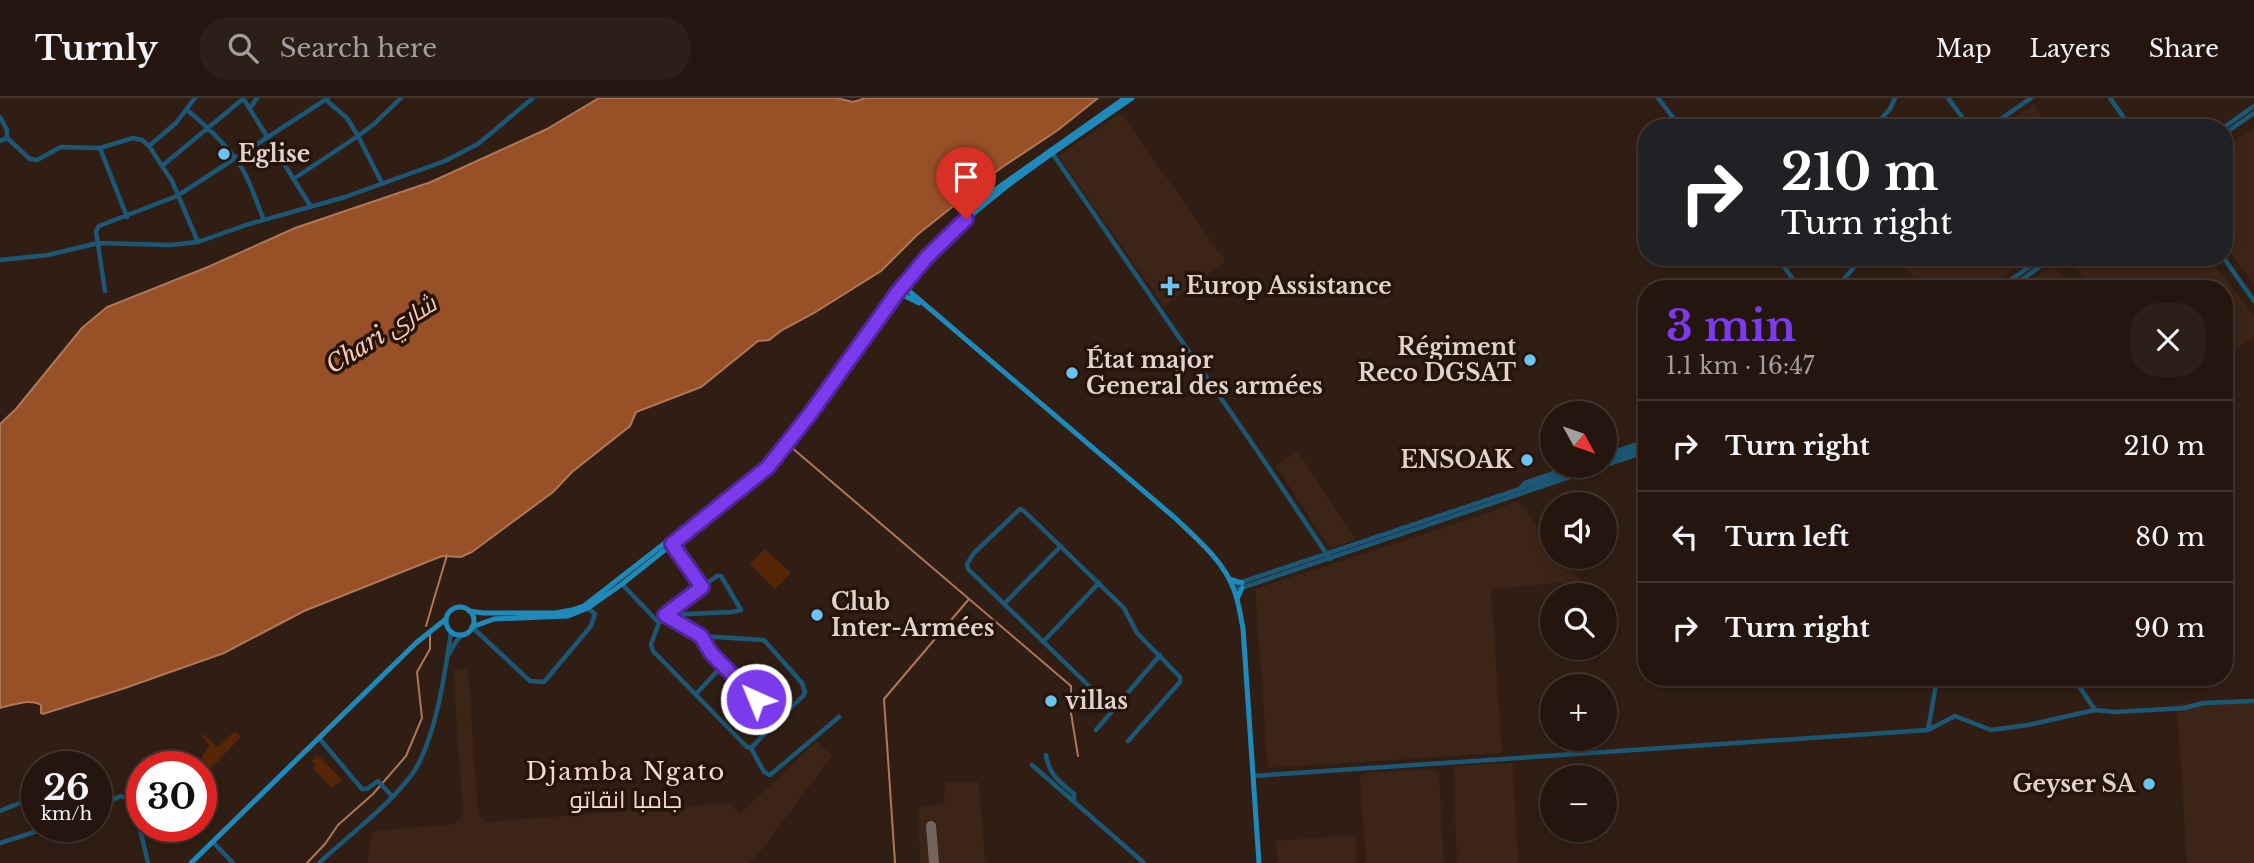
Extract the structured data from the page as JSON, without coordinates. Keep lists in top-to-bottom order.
{
  "districts": ["Djamba Ngato جامبا انقاتو"],
  "water": ["Chari شاري"],
  "places": {
    "other": [
      "Eglise",
      "Régiment Reco DGSAT",
      "État major General des armées",
      "ENSOAK",
      "Club Inter-Armées",
      "villas",
      "Geyser SA"
    ],
    "health": ["Europ Assistance"]
  },
  "north": "bottom right",
  "page": {
    "header": "Turnly",
    "search": "Search here",
    "nav": ["Map", "Layers", "Share"],
    "turn": ["210 m", "Turn right"],
    "heading": ["3 min", "1.1 km · 16:47"],
    "list": [
      {
        "name": "Turn right",
        "value": "210 m"
      },
      {
        "name": "Turn left",
        "value": "80 m"
      },
      {
        "name": "Turn right",
        "value": "90 m"
      }
    ],
    "map_buttons": ["+", "−"],
    "speed": "26 km/h",
    "limit": "30"
  }
}
